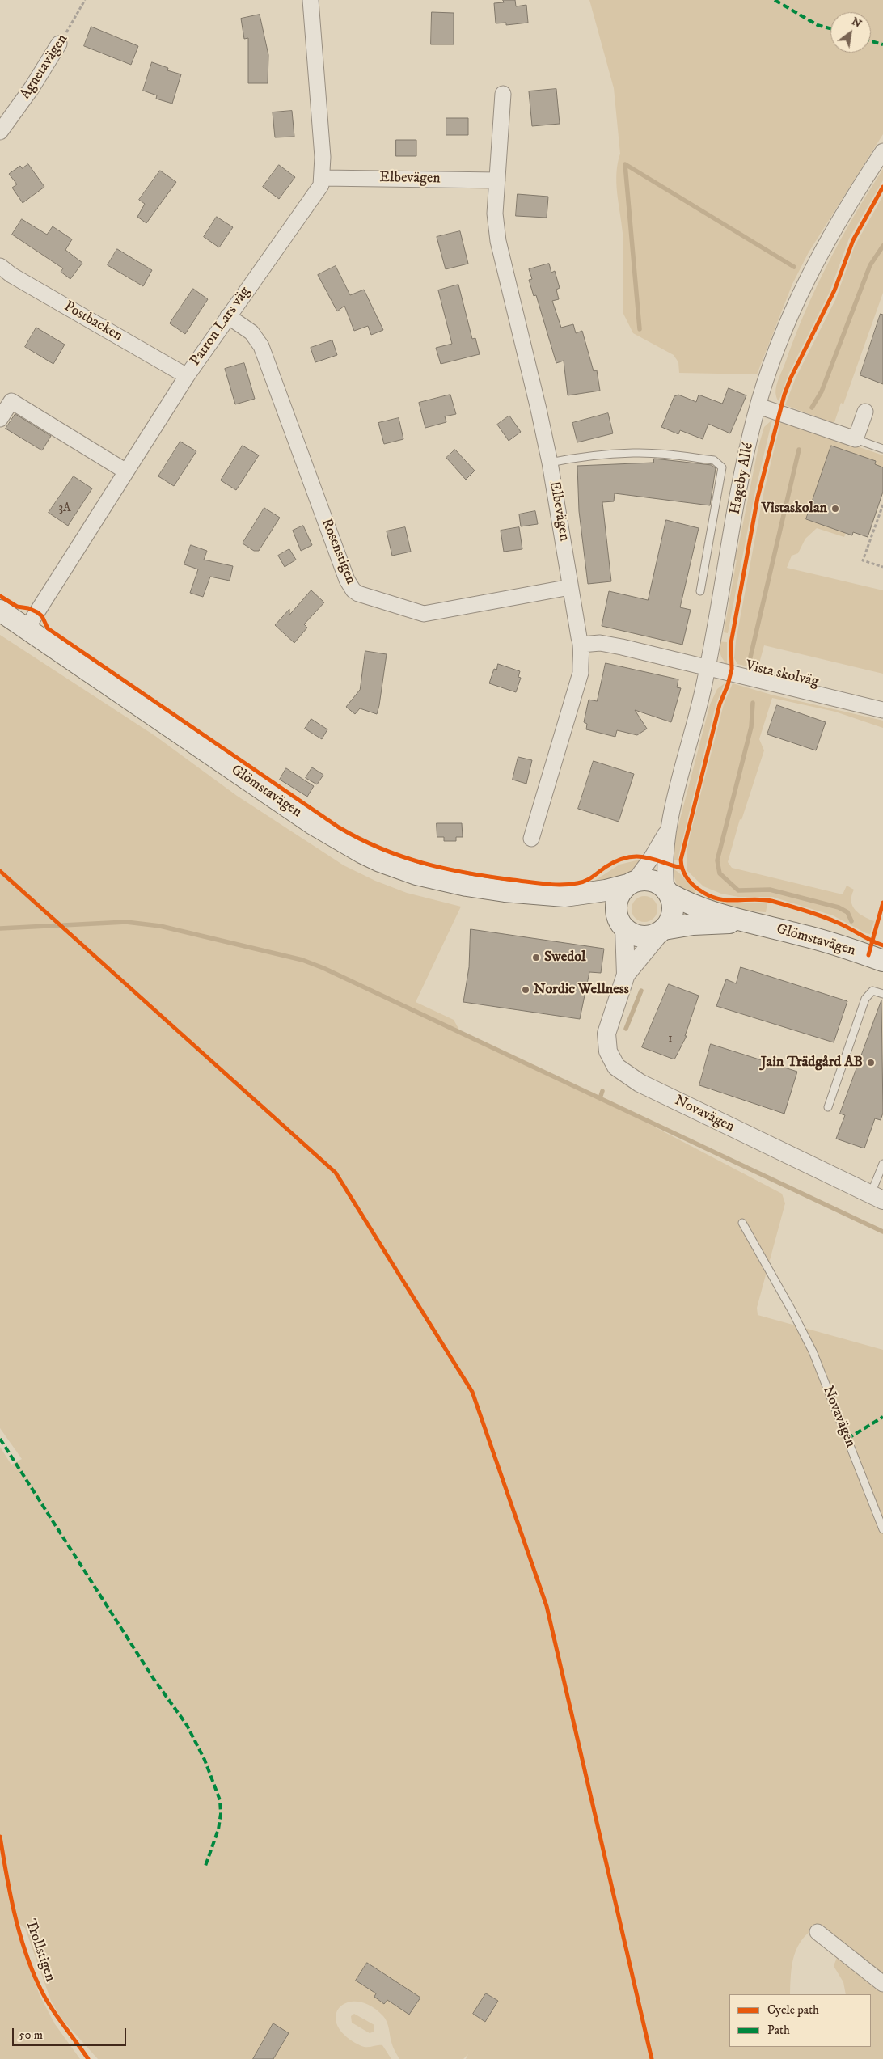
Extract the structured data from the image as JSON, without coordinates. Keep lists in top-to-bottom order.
{
  "streets": {
    "main road": ["Glömstavägen"],
    "street": [
      "Agnetavägen",
      "Elbevägen",
      "Postbacken",
      "Patron Lars väg",
      "Hageby Allé",
      "Rosenstigen",
      "Vista skolväg",
      "Novavägen"
    ],
    "cycle path": ["Trollstigen"]
  },
  "crossings": [
    ["Elbevägen", "Patron Lars väg"],
    ["Elbevägen", "Rosenstigen"],
    ["Elbevägen", "Vista skolväg"],
    ["Postbacken", "Patron Lars väg"],
    ["Patron Lars väg", "Rosenstigen"],
    ["Patron Lars väg", "Glömstavägen"],
    ["Hageby Allé", "Vista skolväg"],
    ["Hageby Allé", "Glömstavägen"],
    ["Hageby Allé", "Novavägen"],
    ["Glömstavägen", "Novavägen"]
  ],
  "places": [
    "Vistaskolan",
    "Swedol",
    "Nordic Wellness",
    "Jain Trädgård AB"
  ],
  "house_numbers": ["3A", "1"],
  "legend": ["Cycle path", "Path"],
  "scale_bar": "50 m",
  "north": "top right"
}
